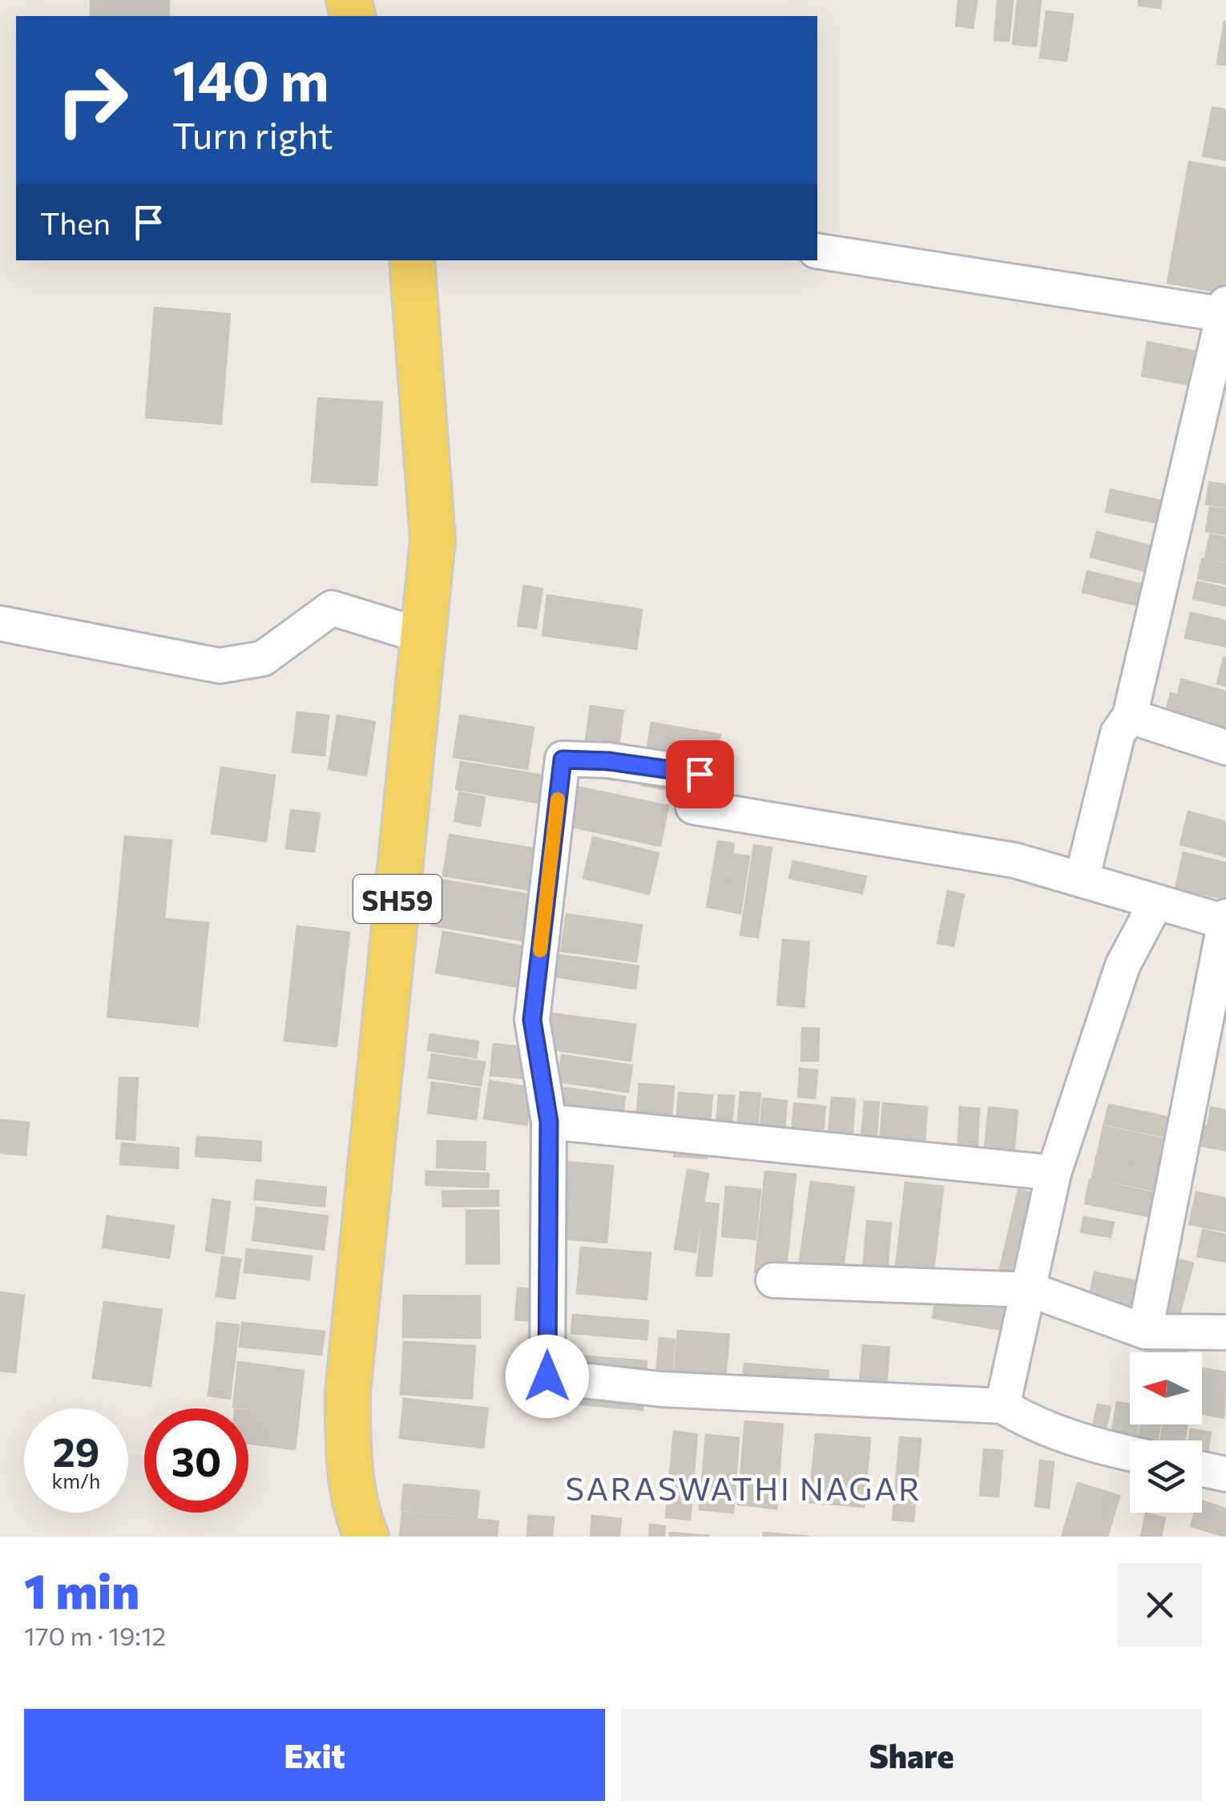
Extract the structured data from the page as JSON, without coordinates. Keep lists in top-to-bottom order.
{
  "streets": {
    "main road": ["SH59"]
  },
  "districts": ["SARASWATHI NAGAR"],
  "north": "left",
  "page": {
    "turn": ["140 m", "Turn right"],
    "then": "Then",
    "speed": "29 km/h",
    "limit": "30",
    "heading": ["1 min", "170 m · 19:12"],
    "buttons": ["Exit", "Share"]
  }
}
